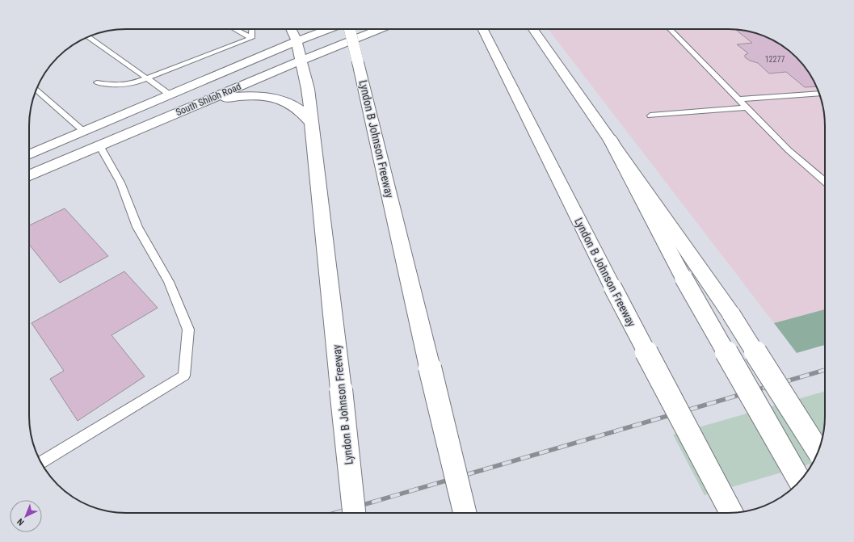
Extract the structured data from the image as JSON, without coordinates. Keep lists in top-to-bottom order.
{
  "streets": {
    "main road": ["South Shiloh Road", "Lyndon B Johnson Freeway"]
  },
  "crossings": [
    ["South Shiloh Road", "Lyndon B Johnson Freeway"]
  ],
  "house_numbers": ["12277"],
  "north": "bottom left"
}
